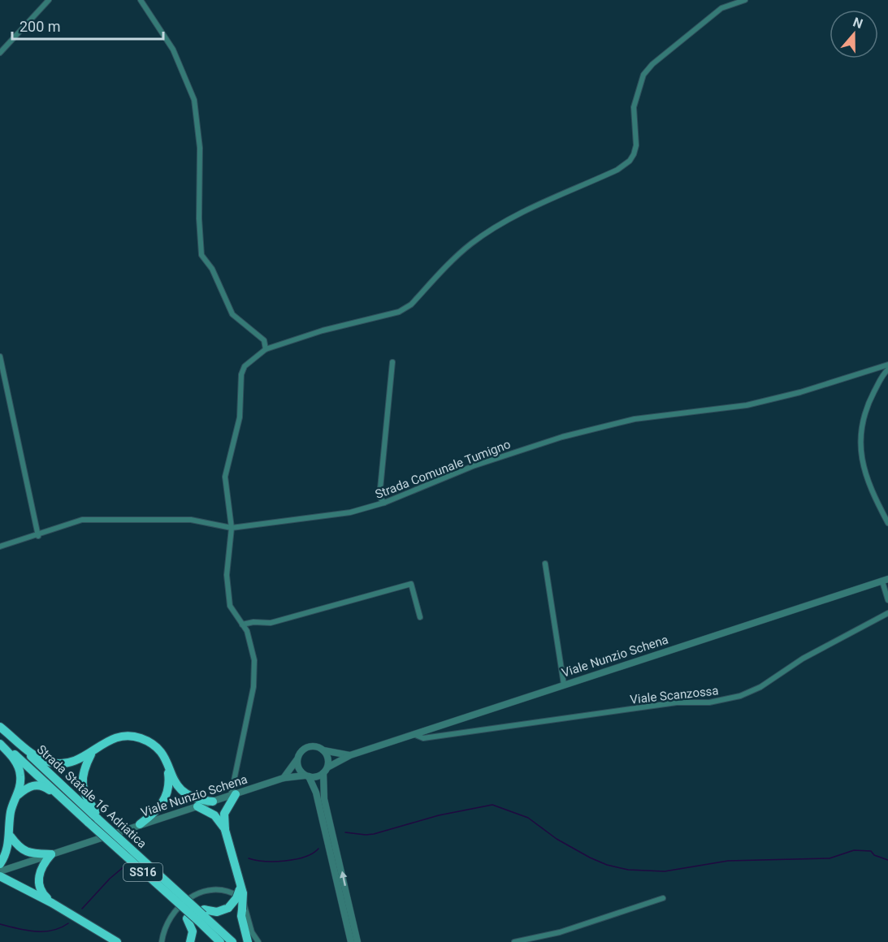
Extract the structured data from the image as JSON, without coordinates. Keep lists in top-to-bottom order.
{
  "streets": {
    "highway": ["Strada Statale 16 Adriatica", "SS16"],
    "street": ["Strada Comunale Tumigno", "Viale Nunzio Schena", "Viale Scanzossa"]
  },
  "crossings": [
    ["Viale Nunzio Schena", "Viale Scanzossa"]
  ],
  "scale_bar": "200 m",
  "north": "top"
}
